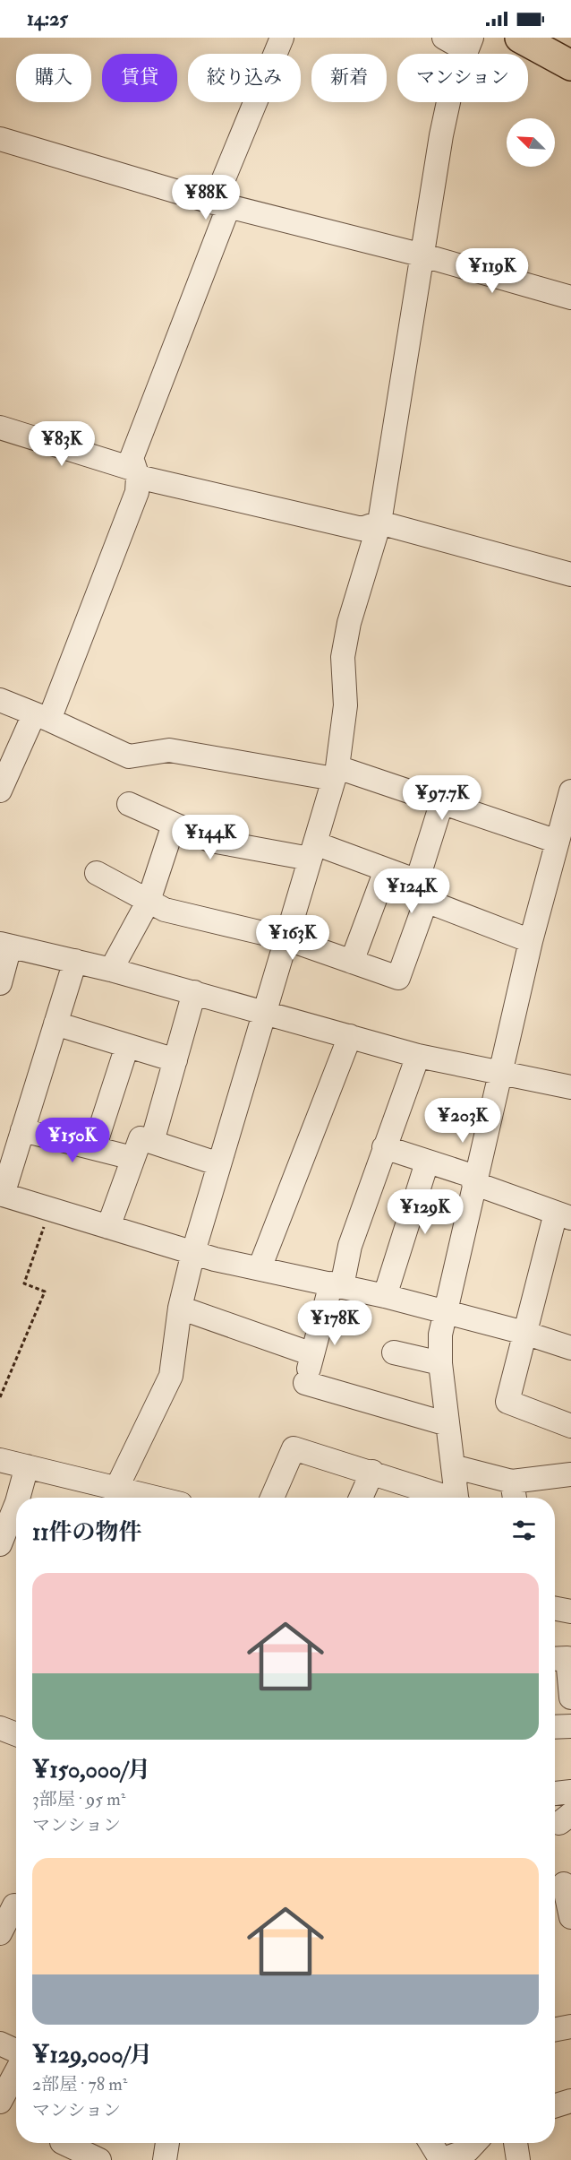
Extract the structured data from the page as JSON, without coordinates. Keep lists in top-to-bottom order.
{
  "north": "top left",
  "page": {
    "status": "14:25",
    "chip": [
      "購入",
      "賃貸",
      "絞り込み",
      "新着",
      "マンション"
    ],
    "price": [
      "¥88K",
      "¥119K",
      "¥83K",
      "¥97.7K",
      "¥144K",
      "¥124K",
      "¥163K",
      "¥203K",
      "¥150K",
      "¥129K",
      "¥178K"
    ],
    "heading": "11件の物件",
    "list": [
      {
        "name": "¥150,000/月",
        "note": "3部屋 · 95 m² · マンション"
      },
      {
        "name": "¥129,000/月",
        "note": "2部屋 · 78 m² · マンション"
      }
    ]
  }
}
